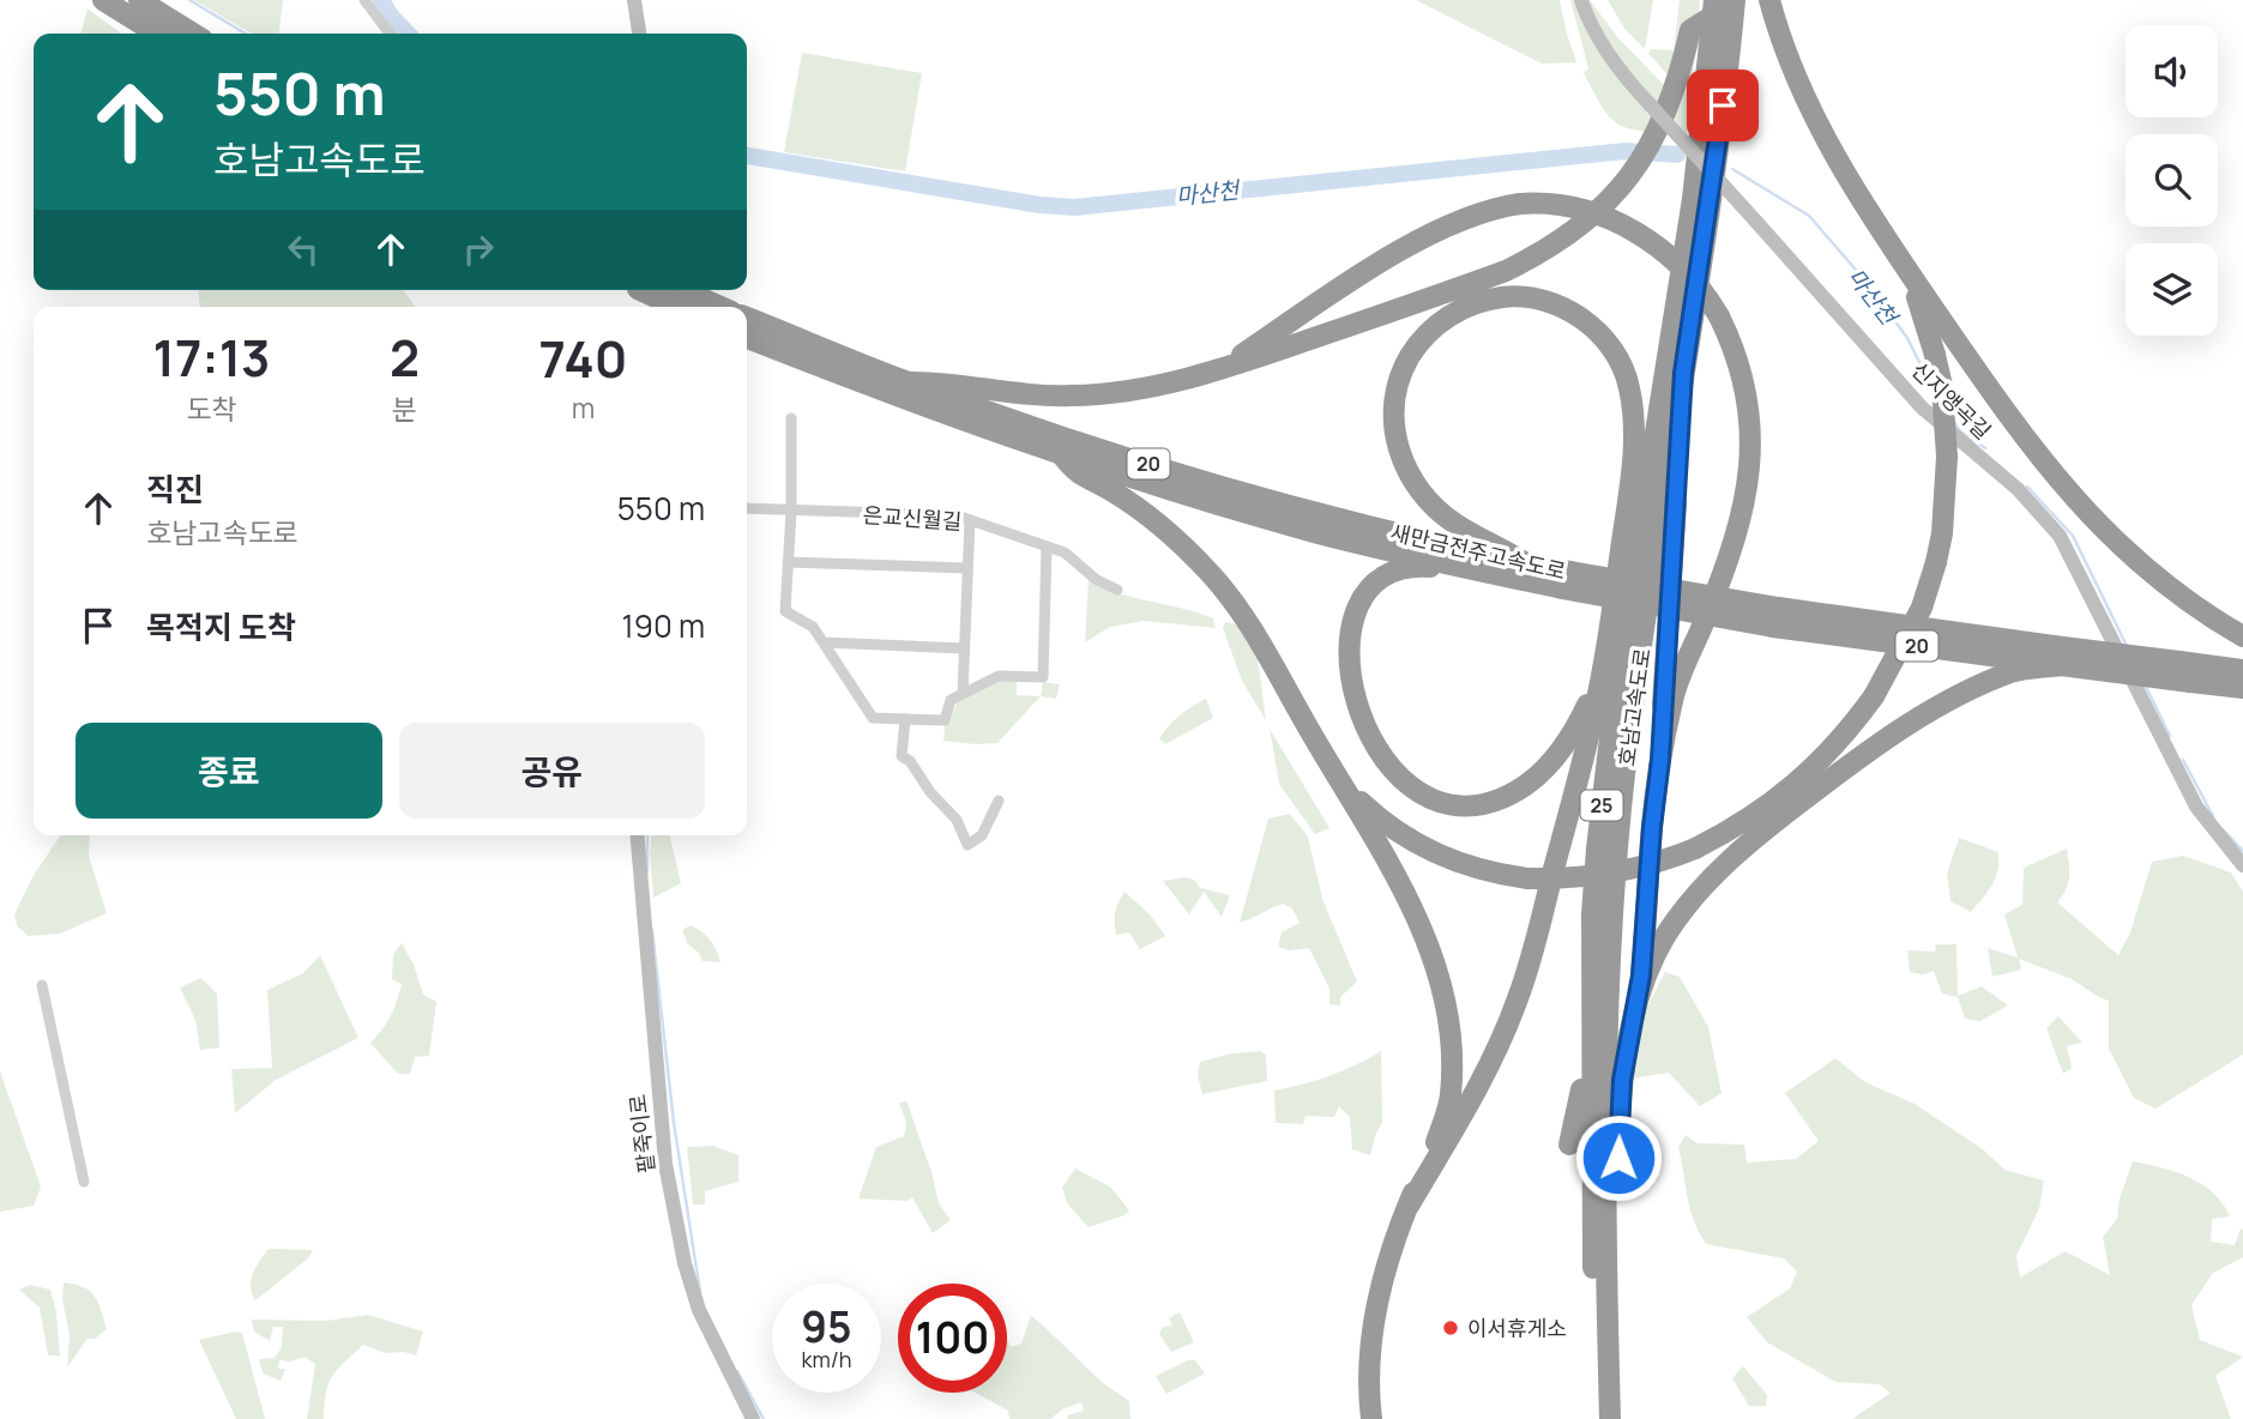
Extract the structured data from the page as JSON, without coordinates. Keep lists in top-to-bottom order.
{
  "streets": {
    "highway": [
      "20",
      "새만금전주고속도로",
      "호남고속도로",
      "25"
    ],
    "street": ["신지앵곡길", "은교신월길", "팥죽이로"]
  },
  "water": ["마산천"],
  "places": ["이서휴게소"],
  "page": {
    "turn": ["550 m", "호남고속도로"],
    "eta": [
      "17:13",
      "도착",
      "2",
      "분",
      "740",
      "m"
    ],
    "list": [
      {
        "name": "직진",
        "note": "호남고속도로",
        "value": "550 m"
      },
      {
        "name": "목적지 도착",
        "value": "190 m"
      }
    ],
    "buttons": ["종료", "공유"],
    "speed": "95 km/h",
    "limit": "100"
  }
}
